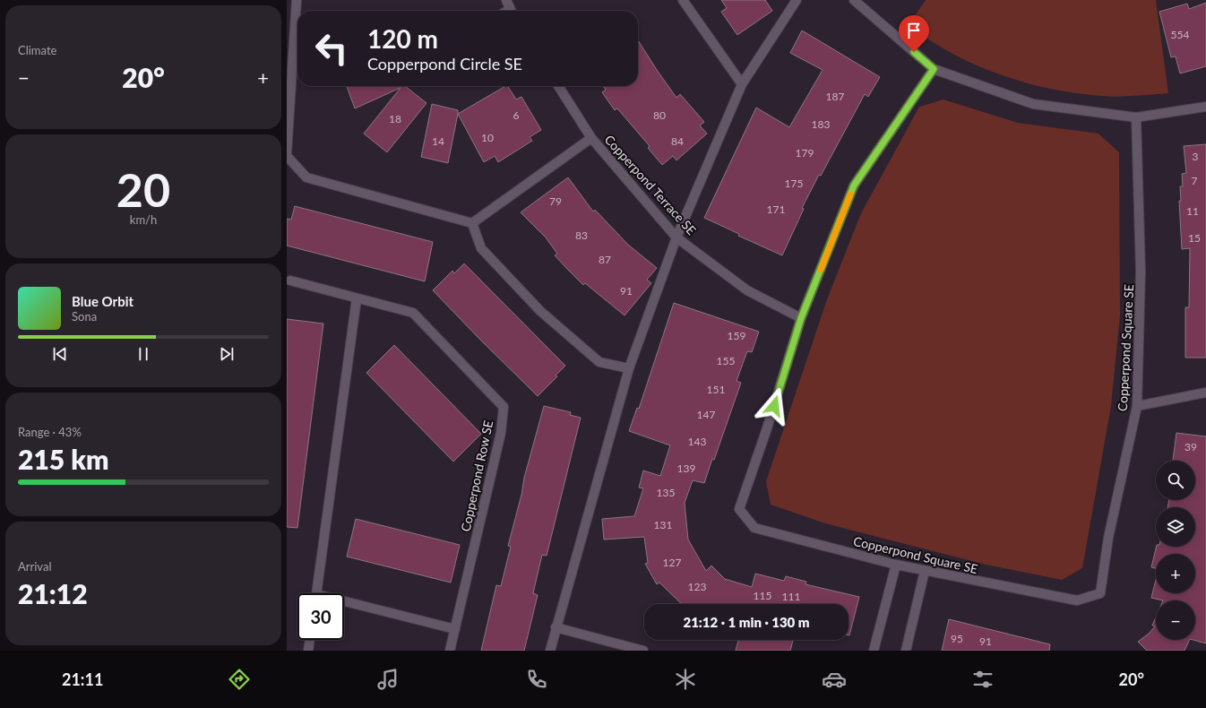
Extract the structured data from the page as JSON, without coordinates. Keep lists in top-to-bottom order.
{
  "streets": {
    "street": ["Copperpond Terrace SE", "Copperpond Square SE", "Copperpond Row SE"]
  },
  "crossings": [
    ["Copperpond Terrace SE", "Copperpond Square SE"]
  ],
  "house_numbers": [
    "554",
    "187",
    "6",
    "80",
    "18",
    "183",
    "10",
    "14",
    "84",
    "179",
    "3",
    "7",
    "175",
    "79",
    "171",
    "11",
    "83",
    "15",
    "87",
    "91",
    "159",
    "155",
    "151",
    "147",
    "143",
    "39",
    "139",
    "135",
    "131",
    "127",
    "123",
    "115",
    "111",
    "95",
    "91"
  ],
  "page": {
    "tile": [
      "Climate",
      ["20", "km/h"],
      ["Range · 43%", "215 km"],
      ["Arrival", "21:12"]
    ],
    "turn": ["120 m", "Copperpond Circle SE"],
    "heat": ["−", "20°", "+"],
    "song": ["Blue Orbit", "Sona"],
    "map_buttons": ["+", "−"],
    "limit": "30",
    "trip": "21:12 · 1 min · 130 m",
    "tabs": ["21:11", "20°"]
  }
}
